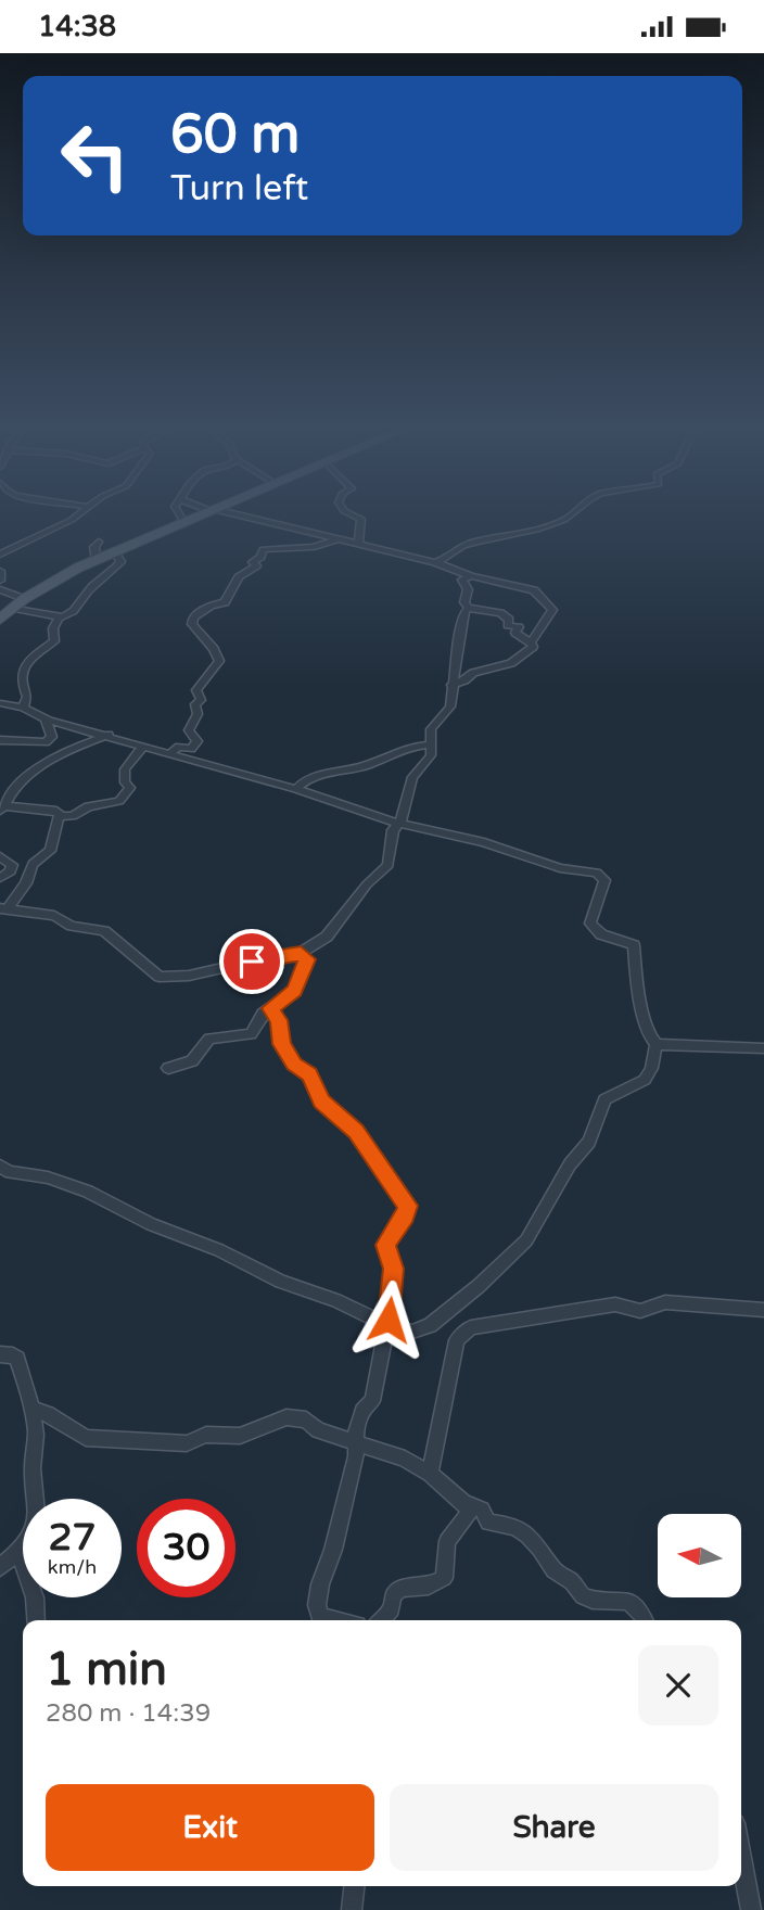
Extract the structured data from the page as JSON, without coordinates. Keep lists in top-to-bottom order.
{
  "north": "left",
  "page": {
    "status": "14:38",
    "turn": ["60 m", "Turn left"],
    "speed": "27 km/h",
    "limit": "30",
    "heading": ["1 min", "280 m · 14:39"],
    "buttons": ["Exit", "Share"]
  }
}
